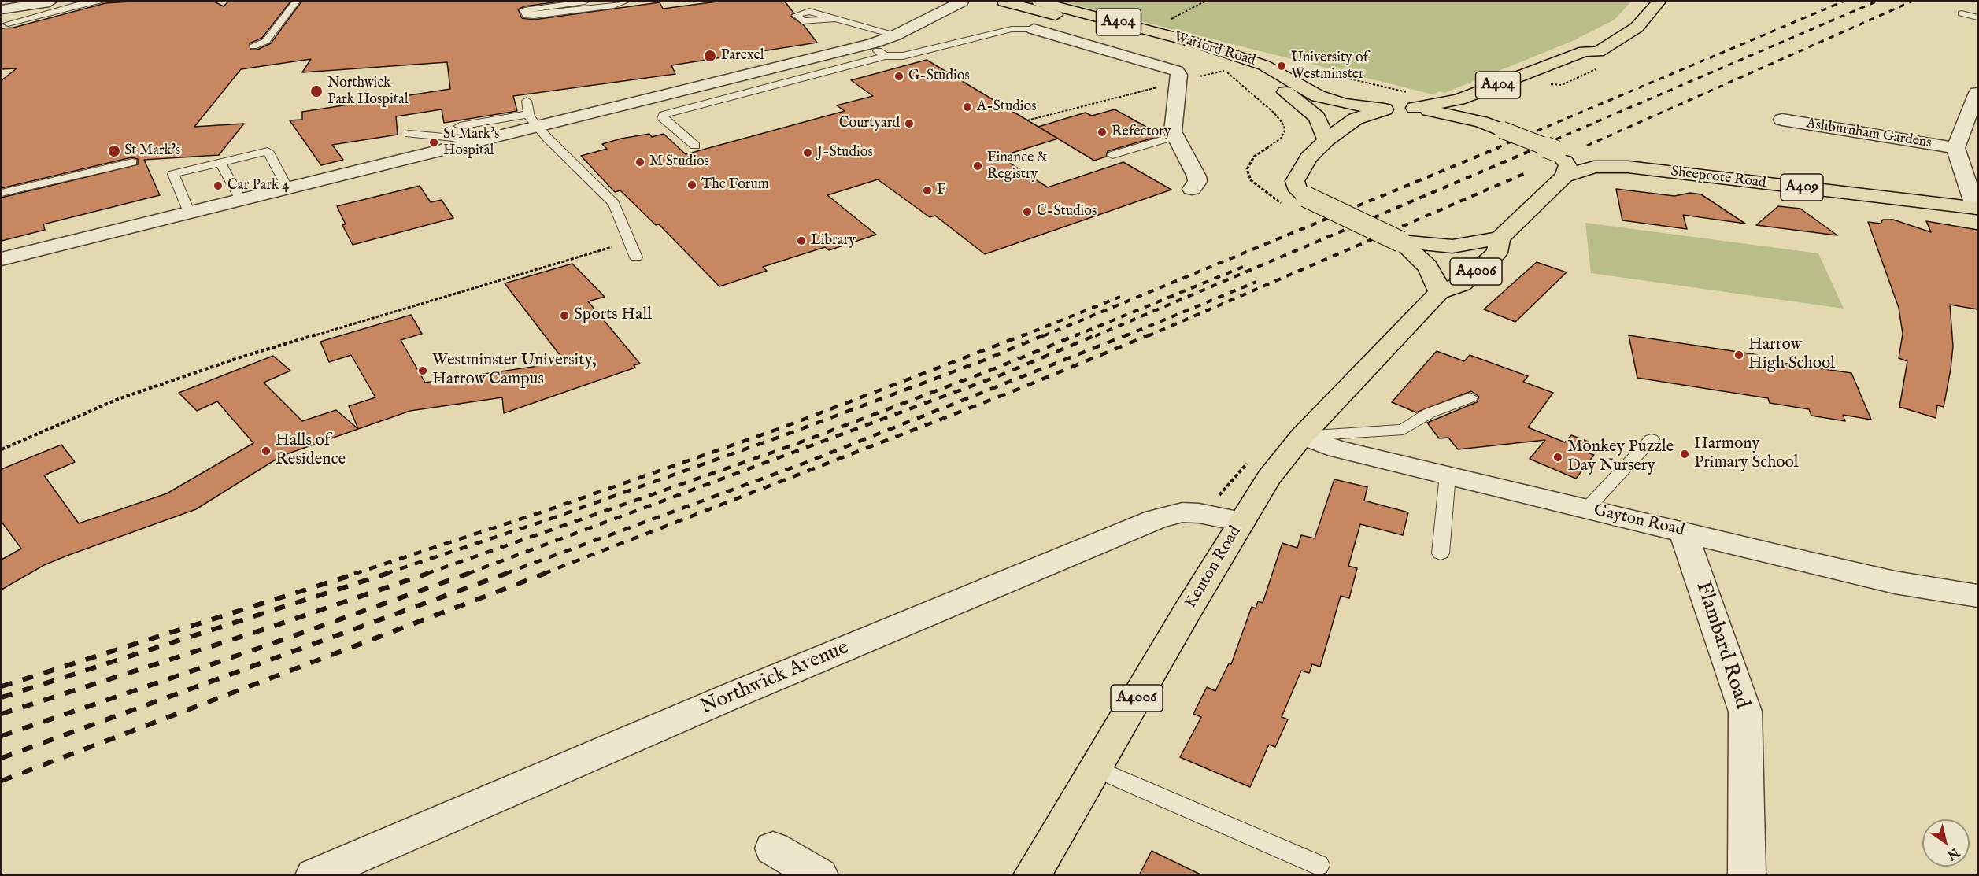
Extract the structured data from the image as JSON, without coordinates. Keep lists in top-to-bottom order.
{
  "streets": {
    "main road": [
      "A404",
      "Watford Road",
      "Sheepcote Road",
      "A409",
      "A4006",
      "Kenton Road"
    ],
    "street": [
      "Ashburnham Gardens",
      "Gayton Road",
      "Flambard Road",
      "Northwick Avenue"
    ]
  },
  "crossings": [
    ["A404", "Sheepcote Road"],
    ["A4006", "Kenton Road"],
    ["Gayton Road", "Kenton Road"],
    ["Gayton Road", "Flambard Road"],
    ["Kenton Road", "Northwick Avenue"]
  ],
  "places": [
    "Parexel",
    "University of Westminster",
    "G-Studios",
    "Northwick Park Hospital",
    "A-Studios",
    "Courtyard",
    "Refectory",
    "St Mark's Hospital",
    "St Mark's",
    "J-Studios",
    "M Studios",
    "Finance & Registry",
    "The Forum",
    "Car Park 4",
    "F",
    "C-Studios",
    "Library",
    "Sports Hall",
    "Harrow High School",
    "Westminster University, Harrow Campus",
    "Halls of Residence",
    "Harmony Primary School",
    "Monkey Puzzle Day Nursery"
  ],
  "north": "bottom right"
}
